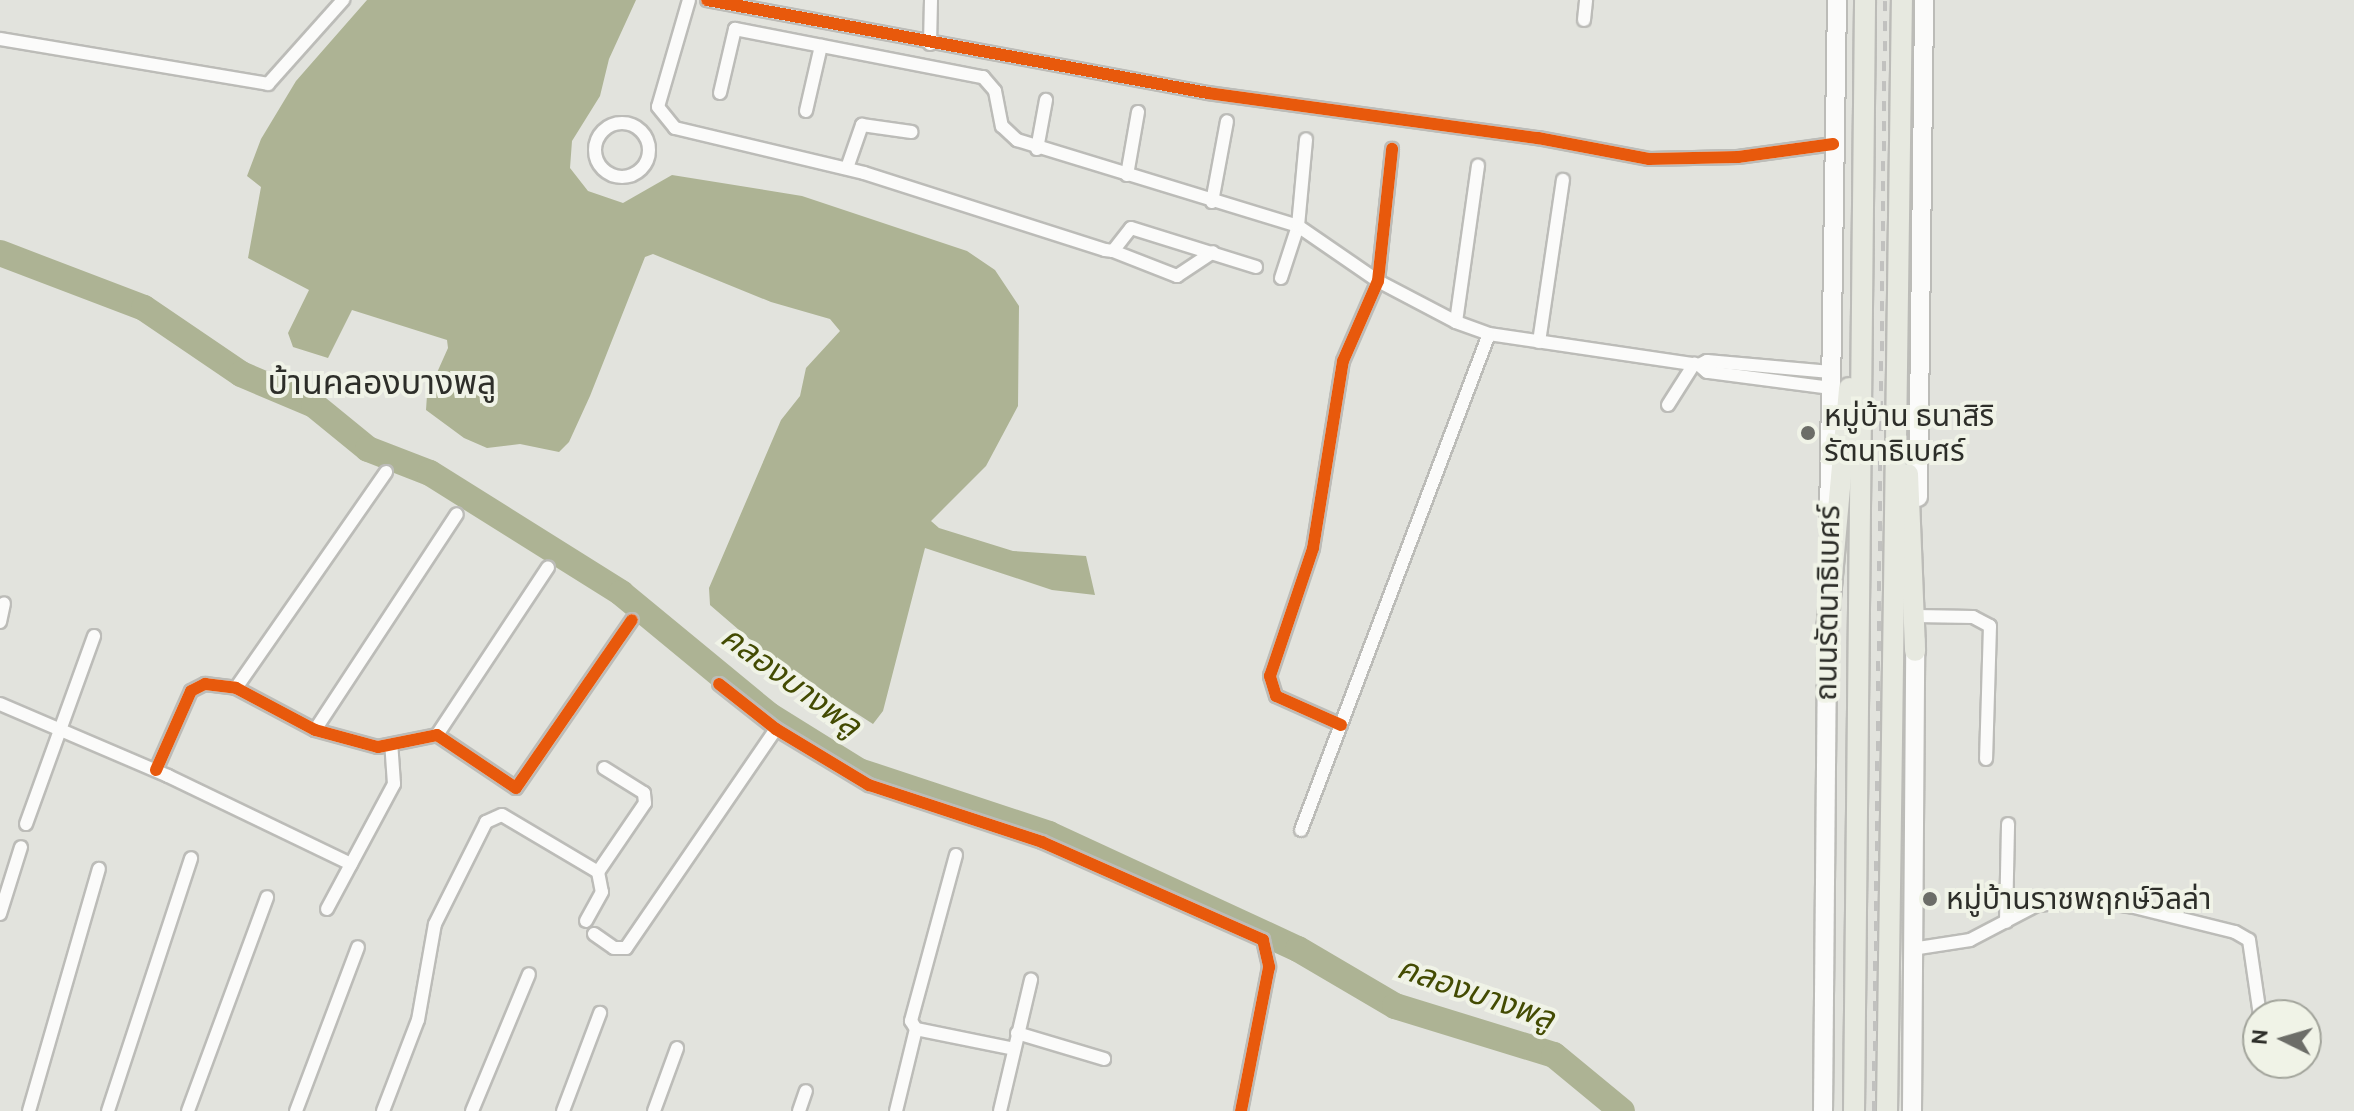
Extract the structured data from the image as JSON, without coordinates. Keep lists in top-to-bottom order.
{
  "streets": {
    "main road": ["ถนนรัตนาธิเบศร์"]
  },
  "districts": ["บ้านคลองบางพลู"],
  "water": ["คลองบางพลู"],
  "places": ["หมู่บ้าน ธนาสิริ รัตนาธิเบศร์", "หมู่บ้านราชพฤกษ์วิลล่า"],
  "north": "left"
}
